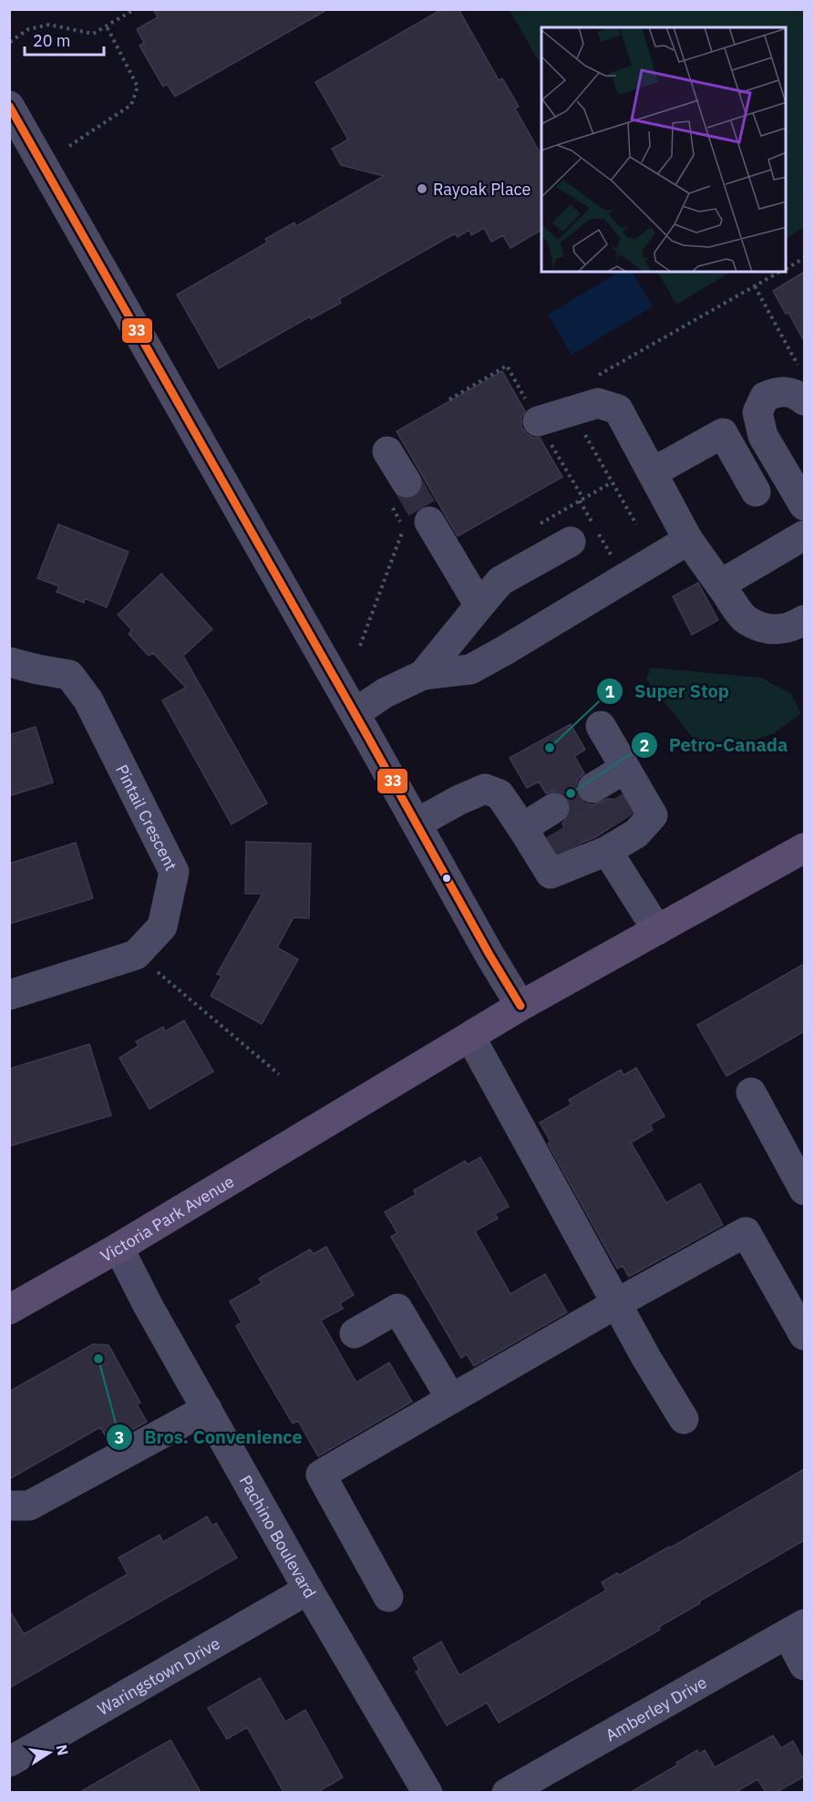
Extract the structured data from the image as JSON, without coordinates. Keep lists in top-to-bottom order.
{
  "streets": {
    "main road": ["Victoria Park Avenue"],
    "street": [
      "Pintail Crescent",
      "Pachino Boulevard",
      "Waringstown Drive",
      "Amberley Drive"
    ]
  },
  "crossings": [
    ["Victoria Park Avenue", "Pachino Boulevard"],
    ["Pachino Boulevard", "Waringstown Drive"]
  ],
  "places": [
    "Rayoak Place",
    "Super Stop",
    "Petro-Canada",
    "Bros. Convenience"
  ],
  "lines": ["transit line 33"],
  "scale_bar": "20 m",
  "north": "right"
}
